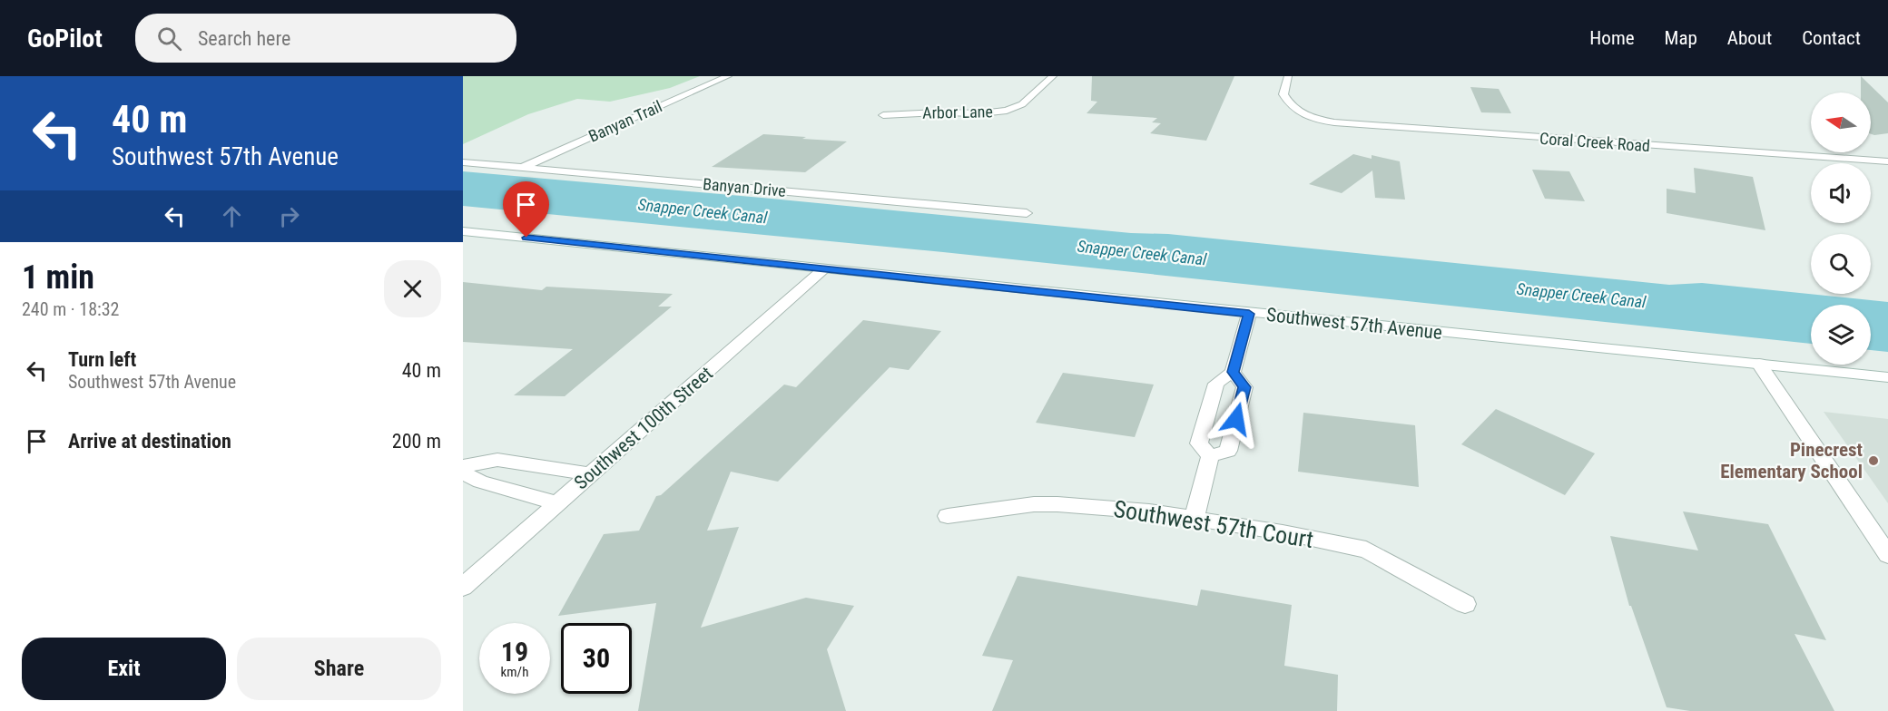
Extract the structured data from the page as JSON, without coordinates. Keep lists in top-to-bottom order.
{
  "streets": {
    "street": [
      "Arbor Lane",
      "Banyan Trail",
      "Coral Creek Road",
      "Banyan Drive",
      "Southwest 57th Avenue",
      "Southwest 100th Street",
      "Southwest 57th Court"
    ]
  },
  "crossings": [
    ["Banyan Trail", "Banyan Drive"],
    ["Southwest 57th Avenue", "Southwest 100th Street"]
  ],
  "water": ["Snapper Creek Canal"],
  "places": ["Pinecrest Elementary School"],
  "north": "left",
  "page": {
    "header": "GoPilot",
    "search": "Search here",
    "nav": [
      "Home",
      "Map",
      "About",
      "Contact"
    ],
    "turn": ["40 m", "Southwest 57th Avenue"],
    "heading": ["1 min", "240 m · 18:32"],
    "list": [
      {
        "name": "Turn left",
        "note": "Southwest 57th Avenue",
        "value": "40 m"
      },
      {
        "name": "Arrive at destination",
        "value": "200 m"
      }
    ],
    "speed": "19 km/h",
    "limit": "30",
    "buttons": ["Exit", "Share"]
  }
}
